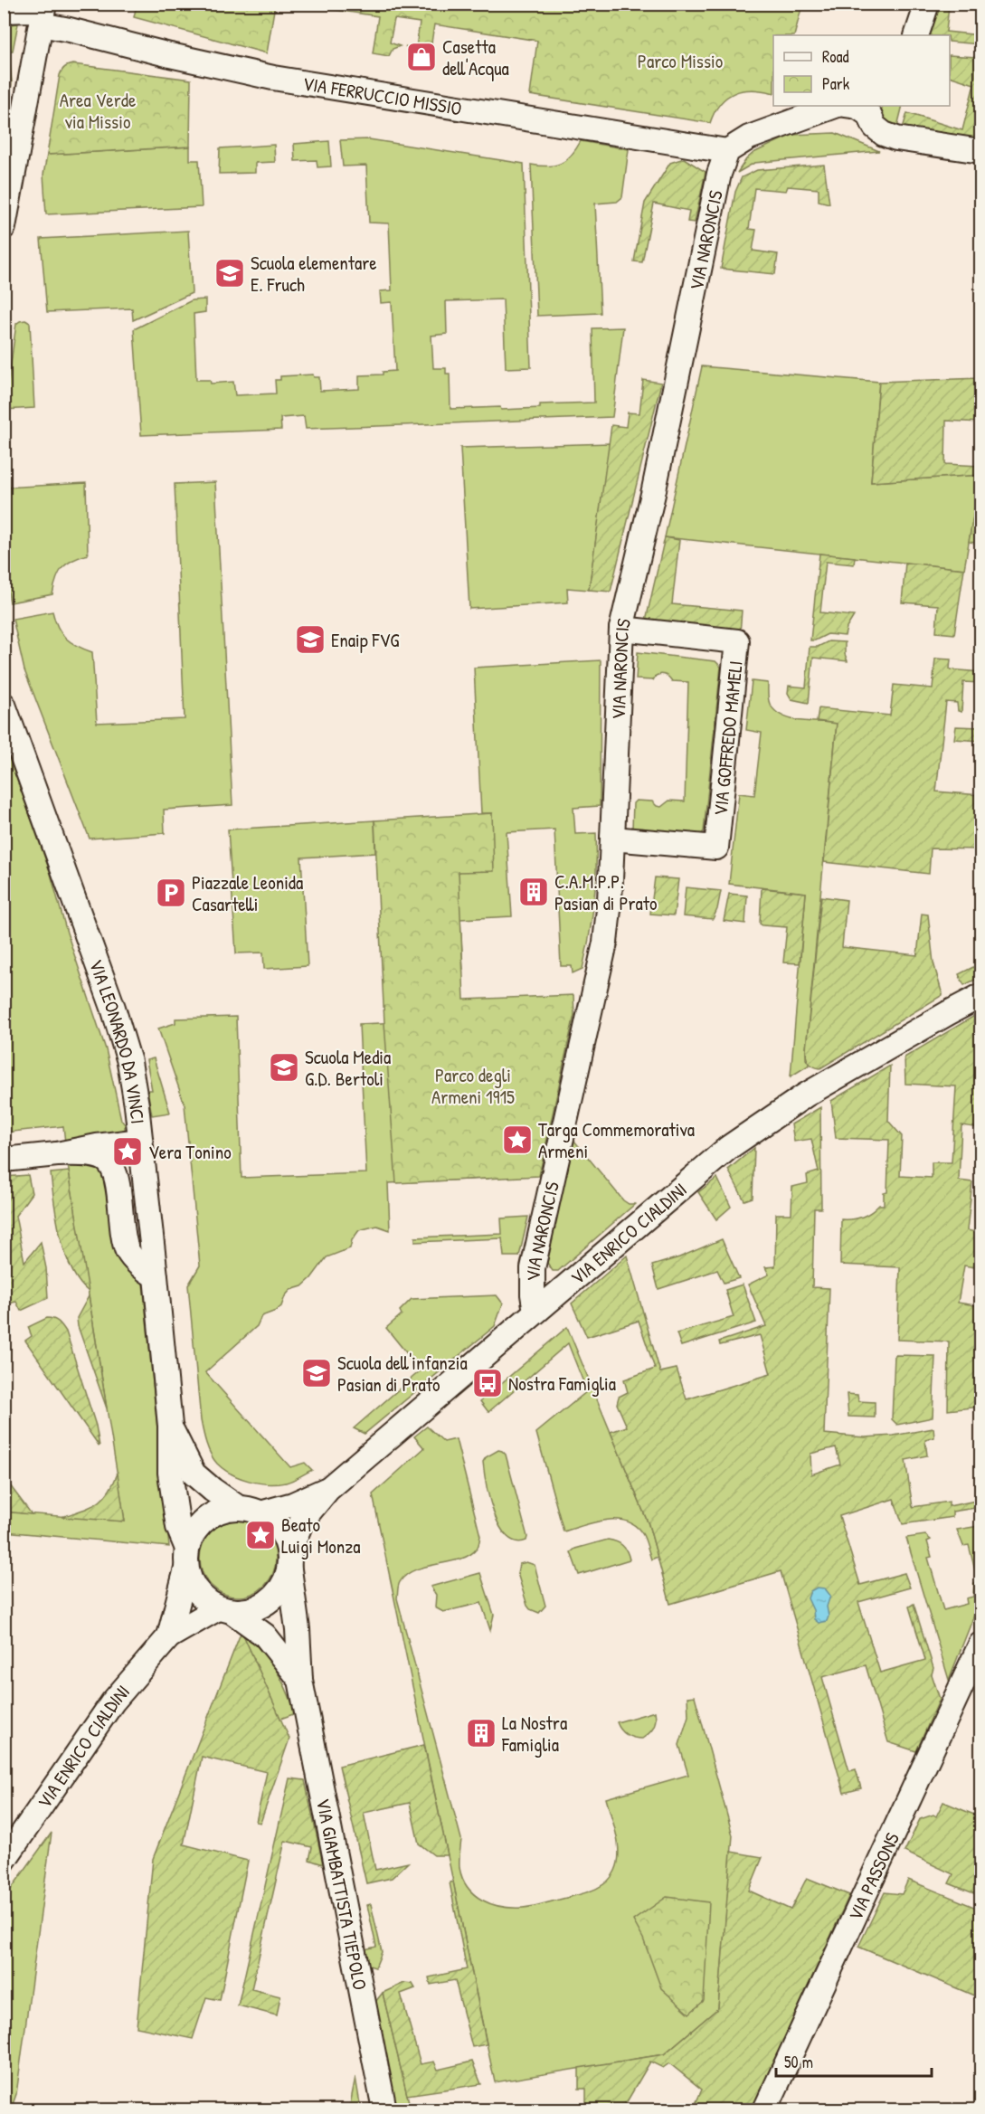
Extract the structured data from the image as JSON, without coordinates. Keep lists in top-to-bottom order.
{
  "streets": {
    "street": [
      "VIA FERRUCCIO MISSIO",
      "VIA NARONCIS",
      "VIA GOFFREDO MAMELI",
      "VIA LEONARDO DA VINCI",
      "VIA ENRICO CIALDINI",
      "VIA PASSONS",
      "VIA GIAMBATTISTA TIEPOLO"
    ]
  },
  "crossings": [
    ["VIA FERRUCCIO MISSIO", "VIA NARONCIS"],
    ["VIA NARONCIS", "VIA GOFFREDO MAMELI"],
    ["VIA NARONCIS", "VIA ENRICO CIALDINI"],
    ["VIA LEONARDO DA VINCI", "VIA ENRICO CIALDINI"],
    ["VIA LEONARDO DA VINCI", "VIA GIAMBATTISTA TIEPOLO"],
    ["VIA ENRICO CIALDINI", "VIA GIAMBATTISTA TIEPOLO"]
  ],
  "parks": ["Parco Missio", "Area Verde via Missio", "Parco degli Armeni 1915"],
  "places": {
    "shop": ["Casetta dell'Acqua"],
    "school or university": [
      "Scuola elementare E. Fruch",
      "Enaip FVG",
      "Scuola Media G.D. Bertoli",
      "Scuola dell'infanzia Pasian di Prato"
    ],
    "building": ["C.A.M.P.P. Pasian di Prato", "La Nostra Famiglia"],
    "parking": ["Piazzale Leonida Casartelli"],
    "place": ["Targa Commemorativa Armeni", "Vera Tonino", "Beato Luigi Monza"],
    "bus stop": ["Nostra Famiglia"]
  },
  "legend": ["Road", "Park"],
  "scale_bar": "50 m"
}
